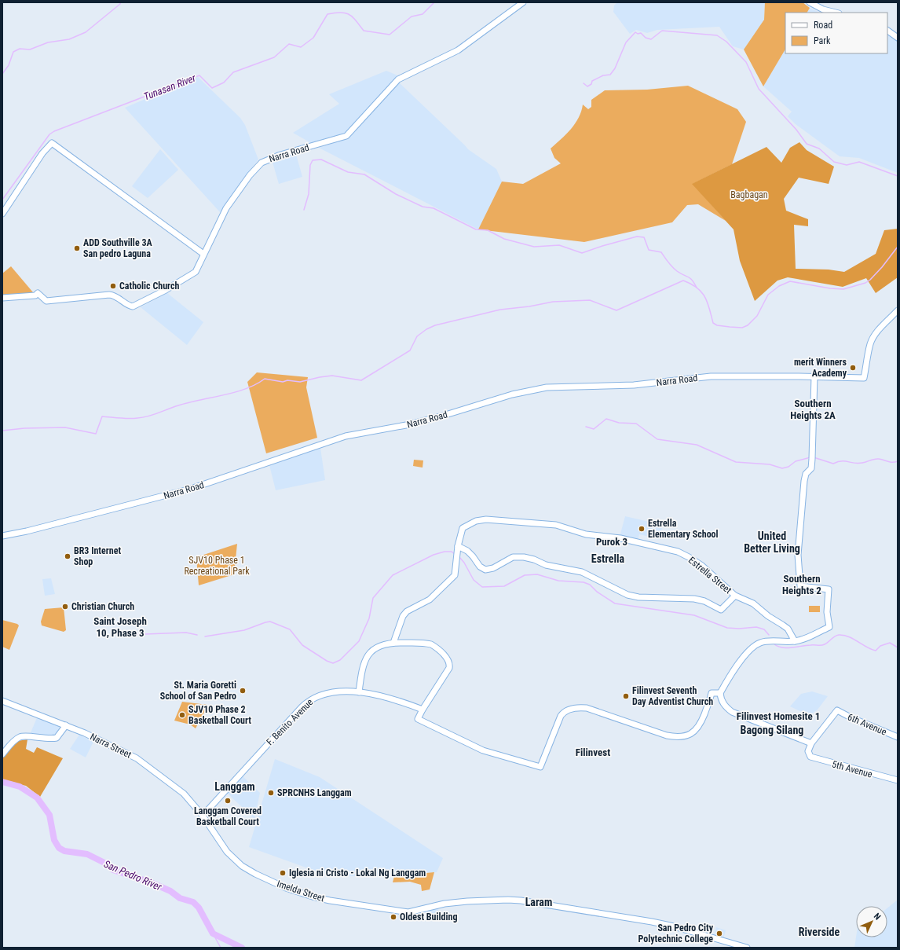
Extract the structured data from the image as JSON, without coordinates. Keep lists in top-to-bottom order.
{
  "streets": {
    "street": [
      "Narra Road",
      "Estrella Street",
      "F. Benito Avenue",
      "6th Avenue",
      "Narra Street",
      "5th Avenue",
      "Imelda Street"
    ]
  },
  "crossings": [
    ["F. Benito Avenue", "Narra Street"],
    ["F. Benito Avenue", "Imelda Street"],
    ["6th Avenue", "5th Avenue"],
    ["Narra Street", "Imelda Street"]
  ],
  "districts": [
    "Southern Heights 2A",
    "United Better Living",
    "Purok 3",
    "Estrella",
    "Southern Heights 2",
    "Saint Joseph 10, Phase 3",
    "Filinvest Homesite 1",
    "Bagong Silang",
    "Filinvest",
    "Langgam",
    "Laram",
    "Riverside"
  ],
  "water": ["Tunasan River", "San Pedro River"],
  "parks": ["Bagbagan", "SJV10 Phase 1 Recreational Park"],
  "places": [
    "ADD Southville 3A San pedro Laguna",
    "Catholic Church",
    "merit Winners Academy",
    "Estrella Elementary School",
    "BR3 Internet Shop",
    "Christian Church",
    "St. Maria Goretti School of San Pedro",
    "Filinvest Seventh Day Adventist Church",
    "SJV10 Phase 2 Basketball Court",
    "SPRCNHS Langgam",
    "Langgam Covered Basketball Court",
    "Iglesia ni Cristo - Lokal Ng Langgam",
    "Oldest Building",
    "San Pedro City Polytechnic College"
  ],
  "legend": ["Road", "Park"],
  "north": "top right"
}
